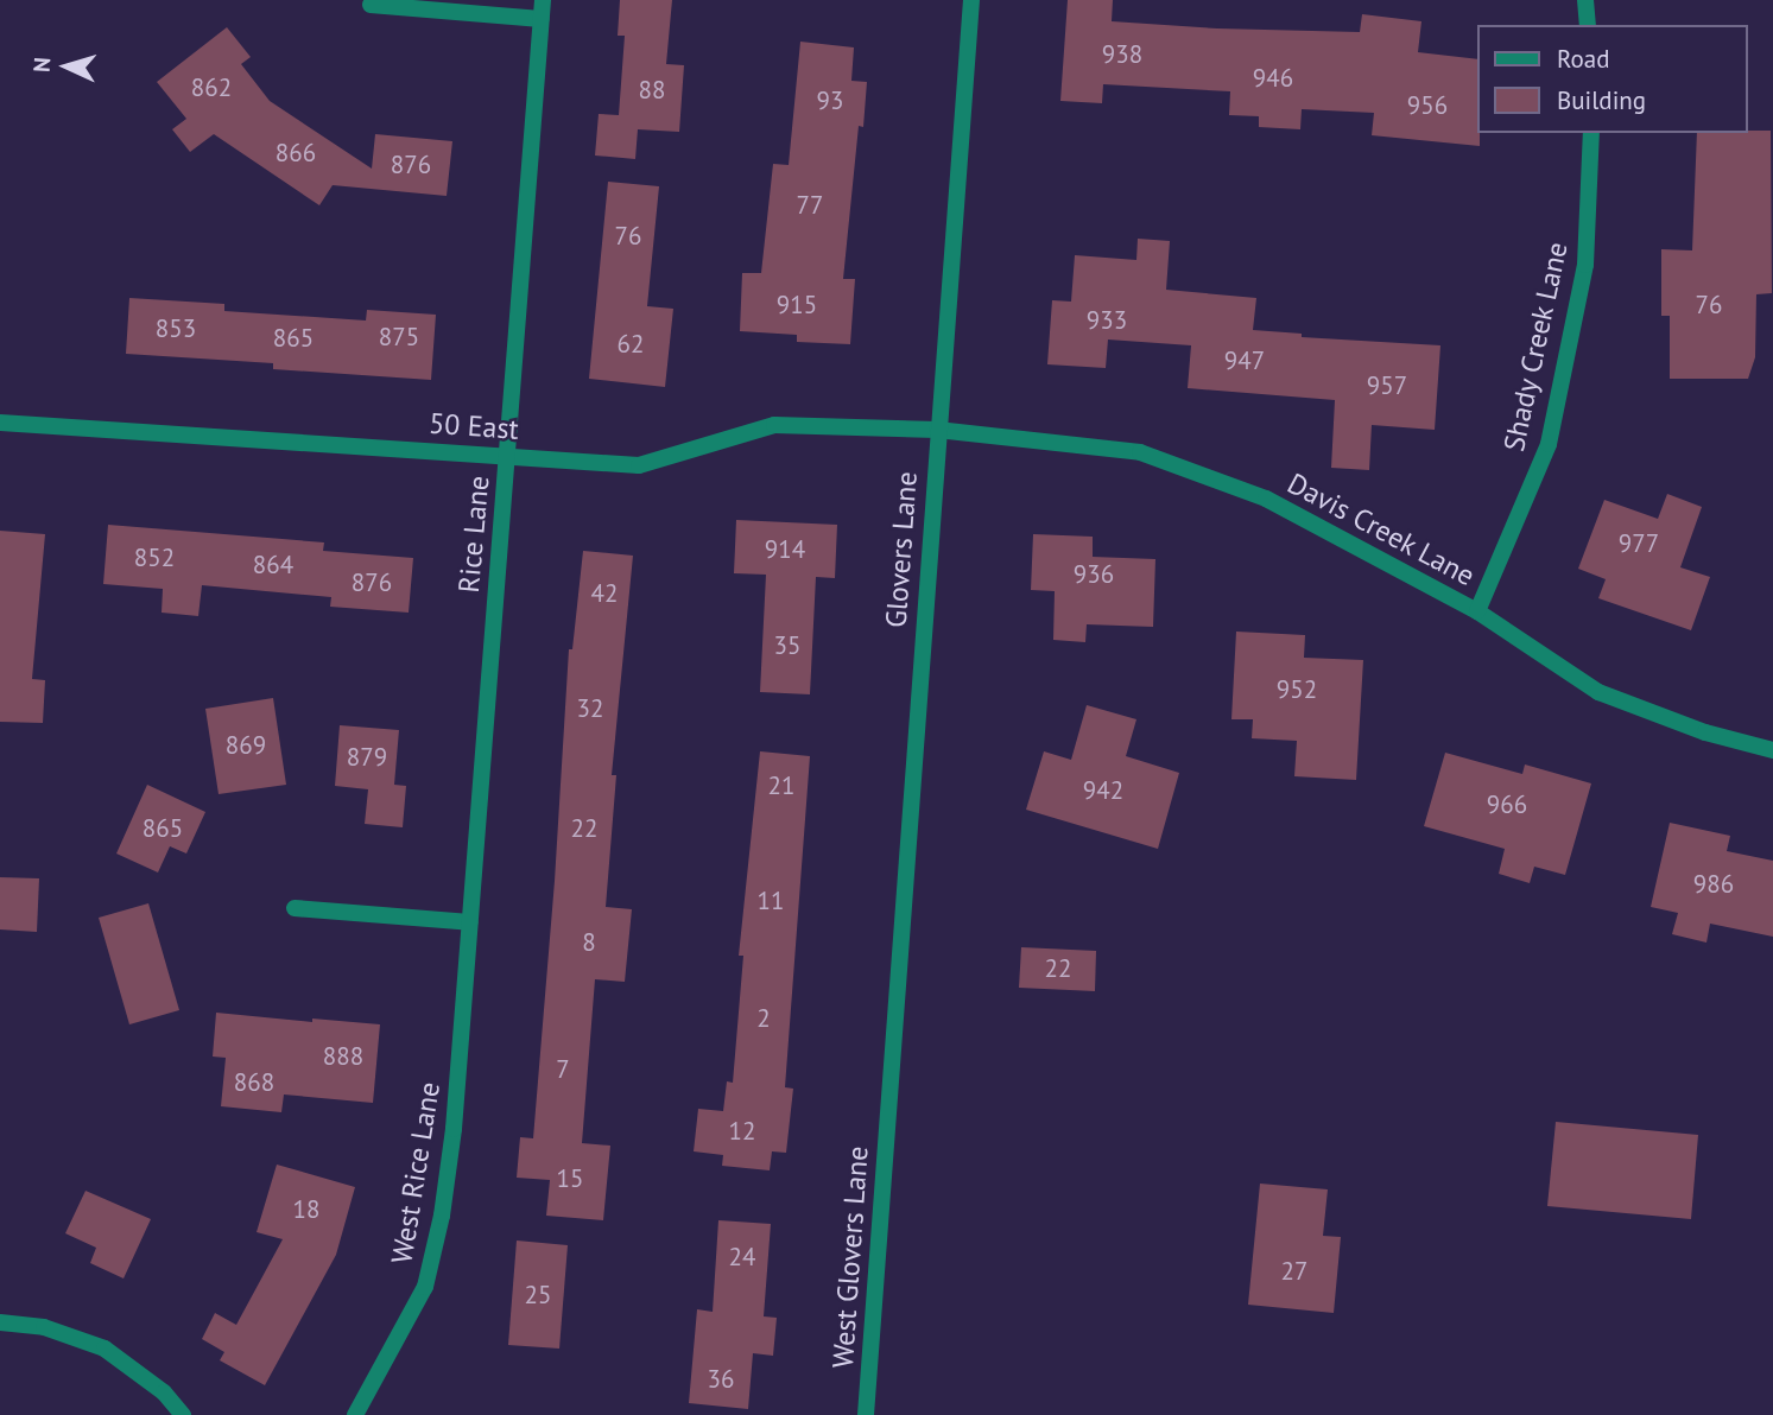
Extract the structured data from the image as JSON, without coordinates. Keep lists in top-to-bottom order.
{
  "streets": {
    "street": [
      "Shady Creek Lane",
      "50 East",
      "Davis Creek Lane",
      "Rice Lane",
      "Glovers Lane",
      "West Rice Lane",
      "West Glovers Lane"
    ]
  },
  "crossings": [
    ["Shady Creek Lane", "Davis Creek Lane"],
    ["50 East", "Davis Creek Lane"],
    ["50 East", "Rice Lane"],
    ["50 East", "Glovers Lane"],
    ["Davis Creek Lane", "Glovers Lane"],
    ["Rice Lane", "West Rice Lane"],
    ["Glovers Lane", "West Glovers Lane"]
  ],
  "house_numbers": [
    "938",
    "946",
    "862",
    "88",
    "93",
    "956",
    "866",
    "876",
    "77",
    "76",
    "915",
    "76",
    "933",
    "853",
    "875",
    "865",
    "62",
    "947",
    "957",
    "977",
    "914",
    "852",
    "864",
    "936",
    "876",
    "42",
    "35",
    "952",
    "32",
    "869",
    "879",
    "21",
    "942",
    "966",
    "865",
    "22",
    "986",
    "11",
    "8",
    "22",
    "2",
    "888",
    "7",
    "868",
    "12",
    "15",
    "18",
    "24",
    "27",
    "25",
    "36"
  ],
  "legend": ["Road", "Building"],
  "north": "left"
}
